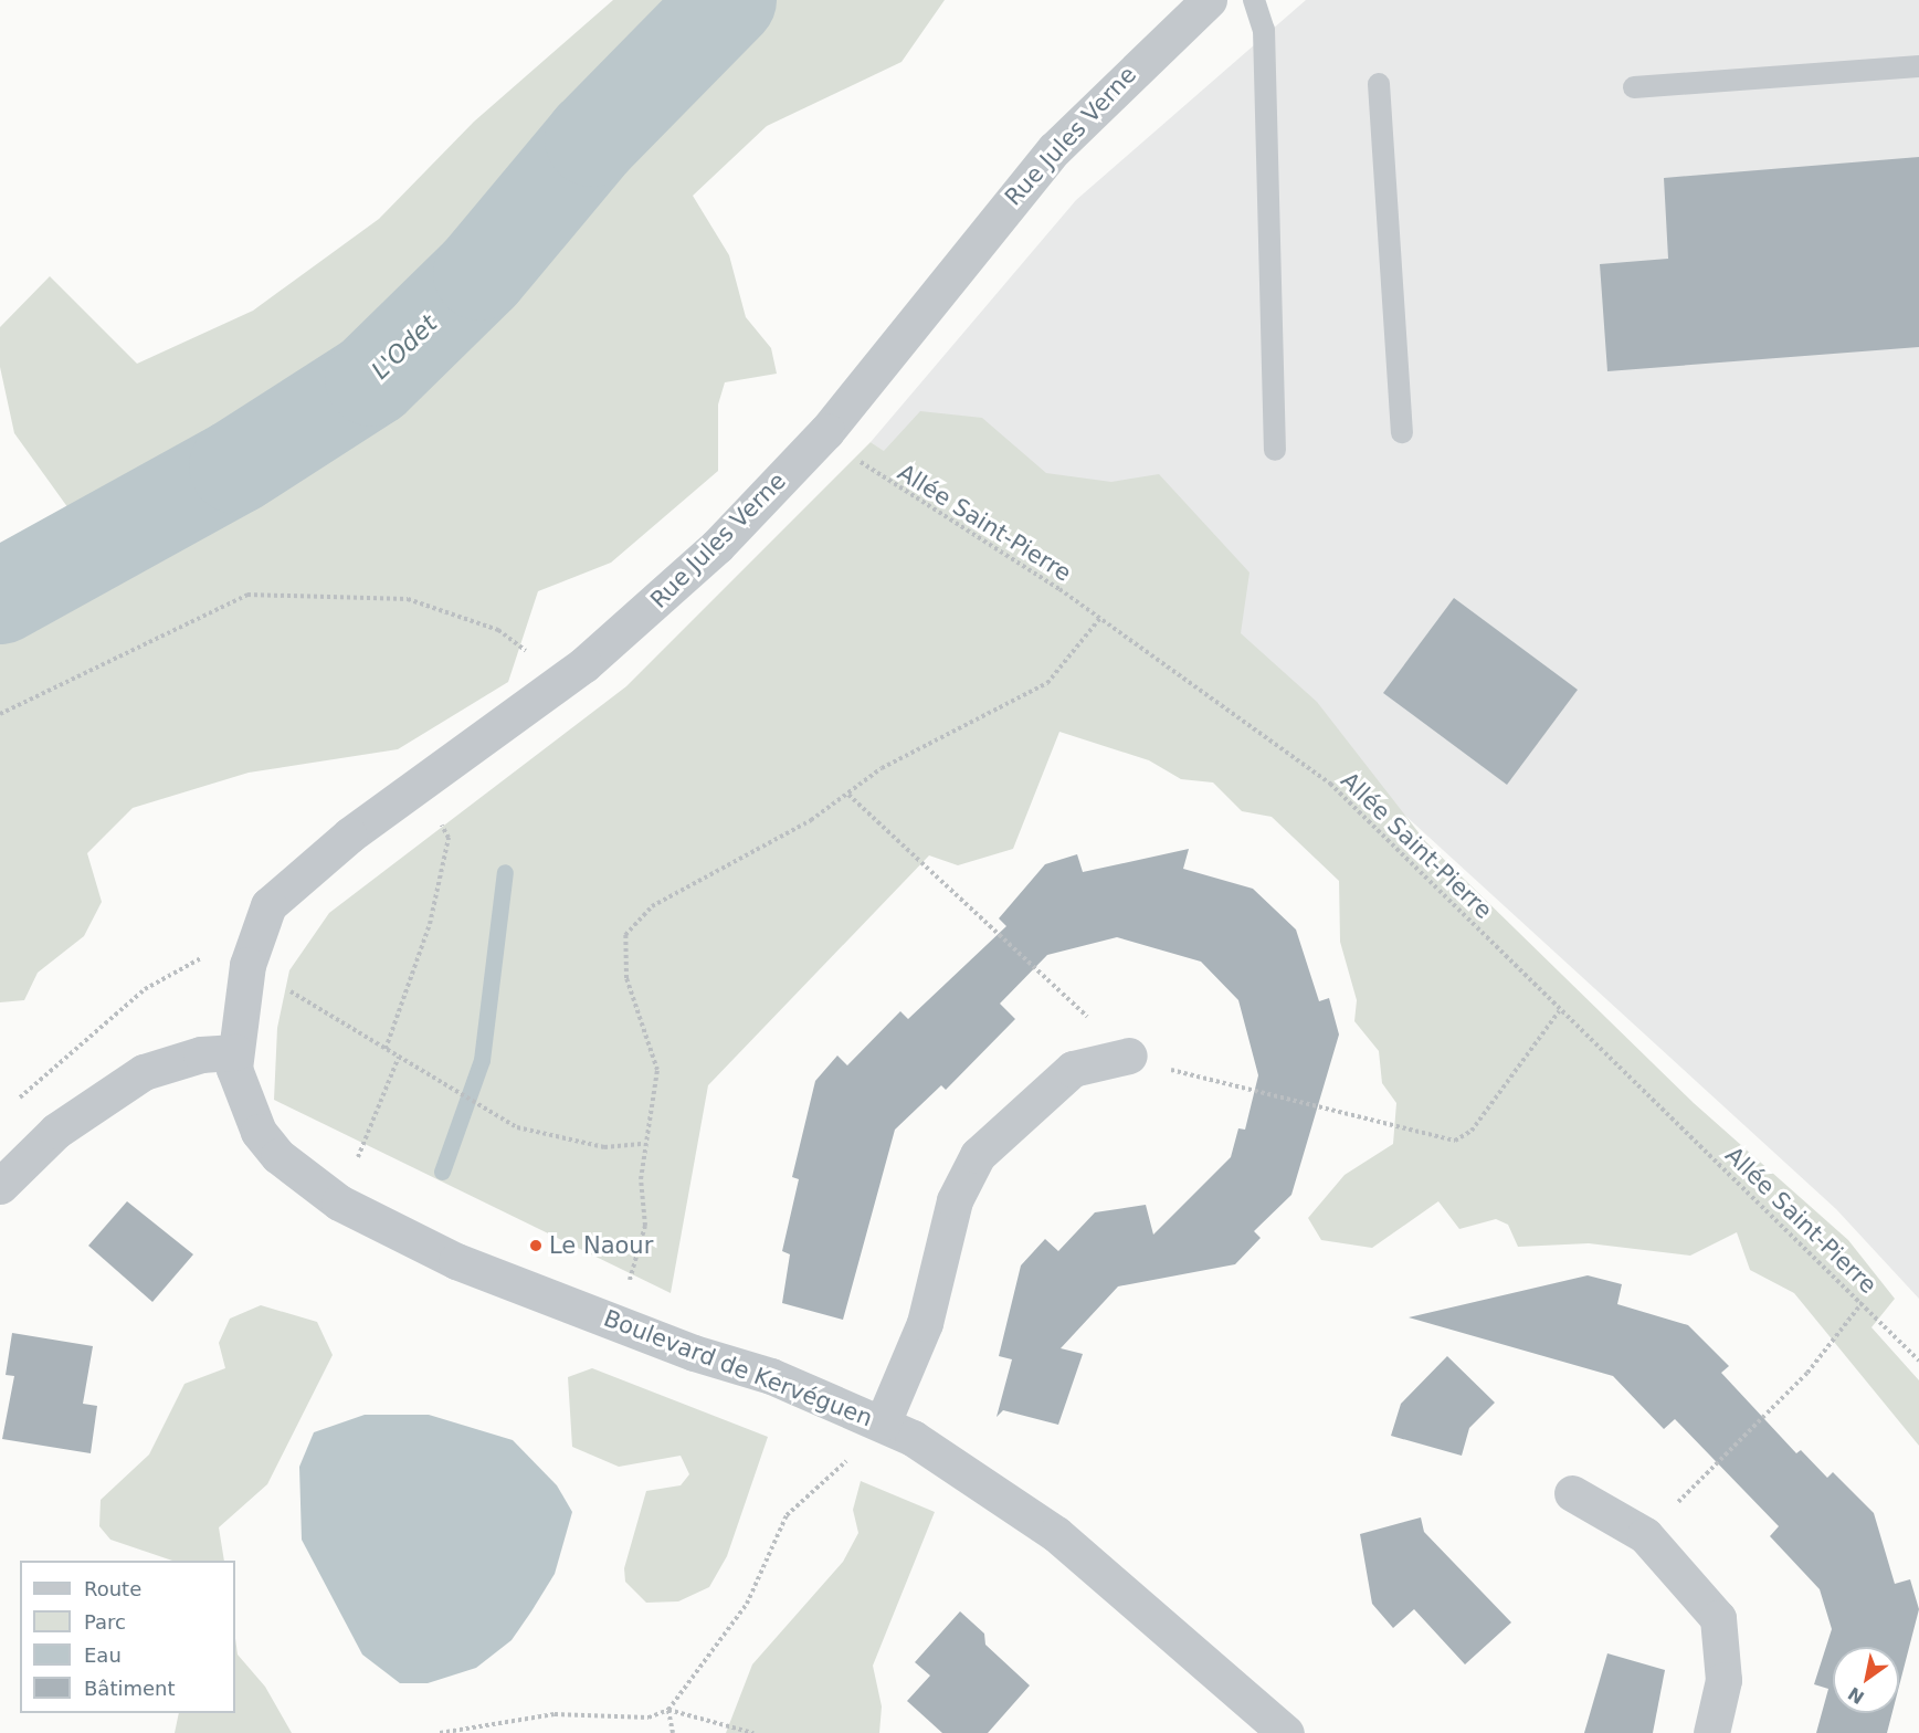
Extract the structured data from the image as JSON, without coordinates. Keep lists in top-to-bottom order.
{
  "streets": {
    "street": ["Rue Jules Verne", "Boulevard de Kervéguen"],
    "path": ["Allée Saint-Pierre"]
  },
  "crossings": [
    ["Rue Jules Verne", "Allée Saint-Pierre"],
    ["Rue Jules Verne", "Boulevard de Kervéguen"]
  ],
  "water": ["L'Odet"],
  "places": ["Le Naour"],
  "legend": [
    "Route",
    "Parc",
    "Eau",
    "Bâtiment"
  ],
  "north": "bottom left"
}
